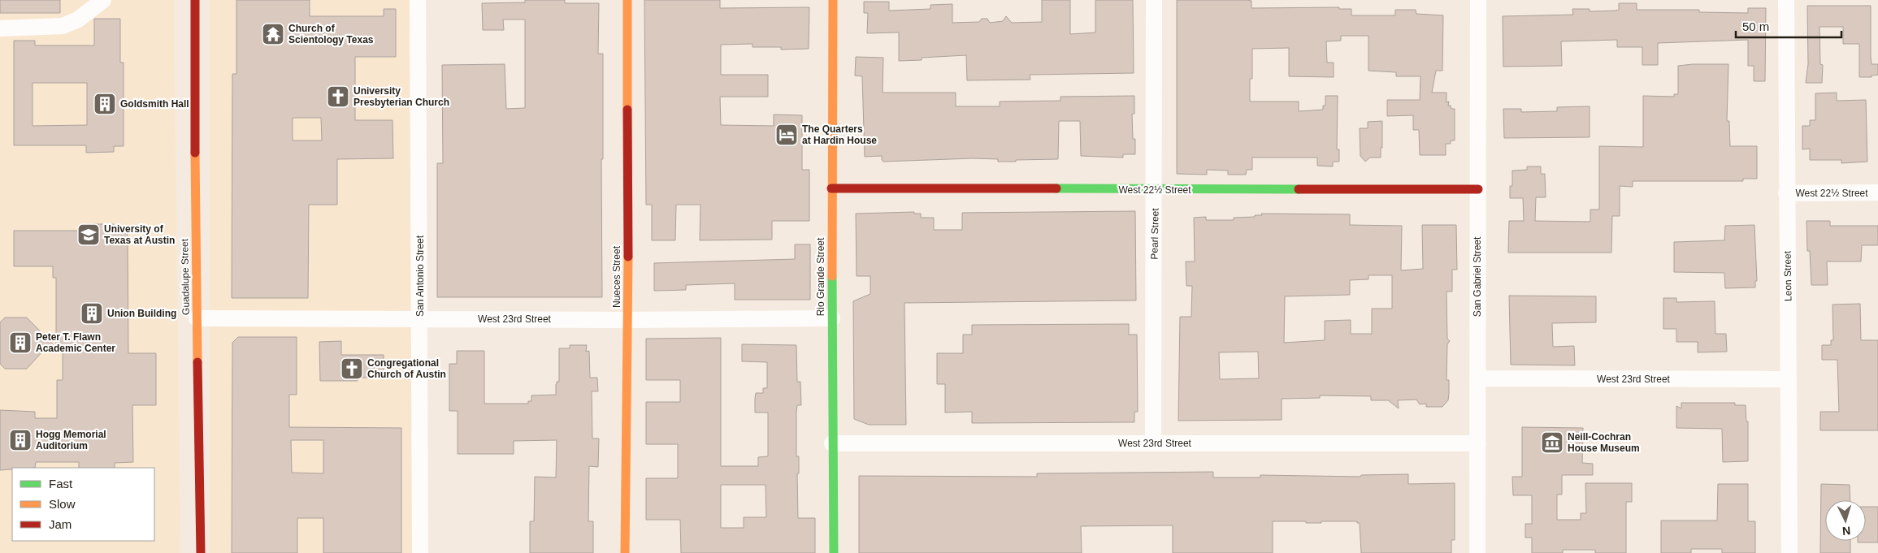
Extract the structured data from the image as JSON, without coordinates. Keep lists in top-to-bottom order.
{
  "streets": {
    "street": [
      "West 22½ Street",
      "Pearl Street",
      "San Antonio Street",
      "Leon Street",
      "Guadalupe Street",
      "Nueces Street",
      "Rio Grande Street",
      "San Gabriel Street",
      "West 23rd Street"
    ]
  },
  "crossings": [
    ["West 22½ Street", "Pearl Street"],
    ["West 22½ Street", "Leon Street"],
    ["West 22½ Street", "Rio Grande Street"],
    ["West 22½ Street", "San Gabriel Street"],
    ["Pearl Street", "West 23rd Street"],
    ["San Antonio Street", "West 23rd Street"],
    ["Leon Street", "West 23rd Street"],
    ["Guadalupe Street", "West 23rd Street"],
    ["Nueces Street", "West 23rd Street"],
    ["Rio Grande Street", "West 23rd Street"],
    ["San Gabriel Street", "West 23rd Street"]
  ],
  "places": {
    "temple": ["Church of Scientology Texas"],
    "church": ["University Presbyterian Church", "Congregational Church of Austin"],
    "building": [
      "Goldsmith Hall",
      "Union Building",
      "Peter T. Flawn Academic Center",
      "Hogg Memorial Auditorium"
    ],
    "hotel": ["The Quarters at Hardin House"],
    "school or university": ["University of Texas at Austin"],
    "museum": ["Neill-Cochran House Museum"]
  },
  "legend": ["Fast", "Slow", "Jam"],
  "scale_bar": "50 m",
  "north": "bottom"
}
